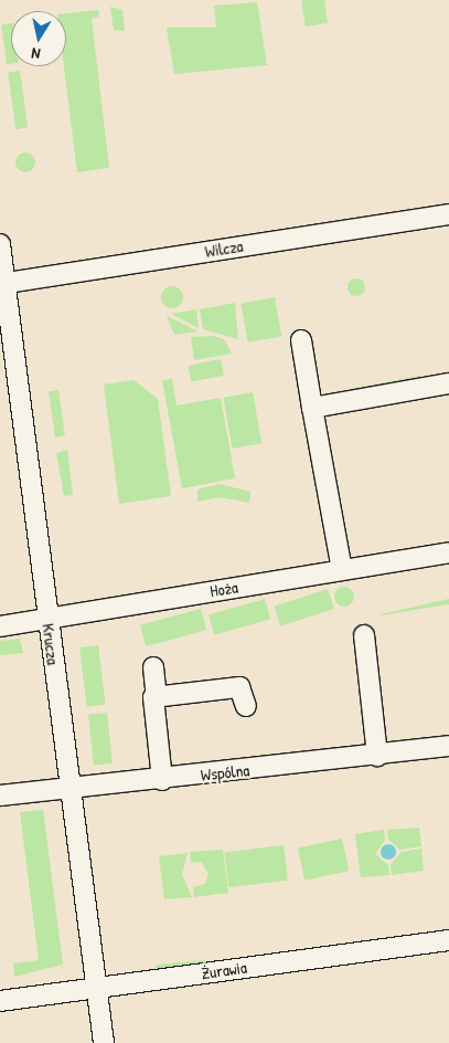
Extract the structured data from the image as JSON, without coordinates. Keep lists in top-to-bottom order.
{
  "streets": {
    "street": [
      "Wilcza",
      "Hoża",
      "Krucza",
      "Wspólna",
      "Żurawia"
    ]
  },
  "crossings": [
    ["Wilcza", "Krucza"],
    ["Hoża", "Krucza"],
    ["Krucza", "Wspólna"],
    ["Krucza", "Żurawia"]
  ],
  "north": "bottom"
}
